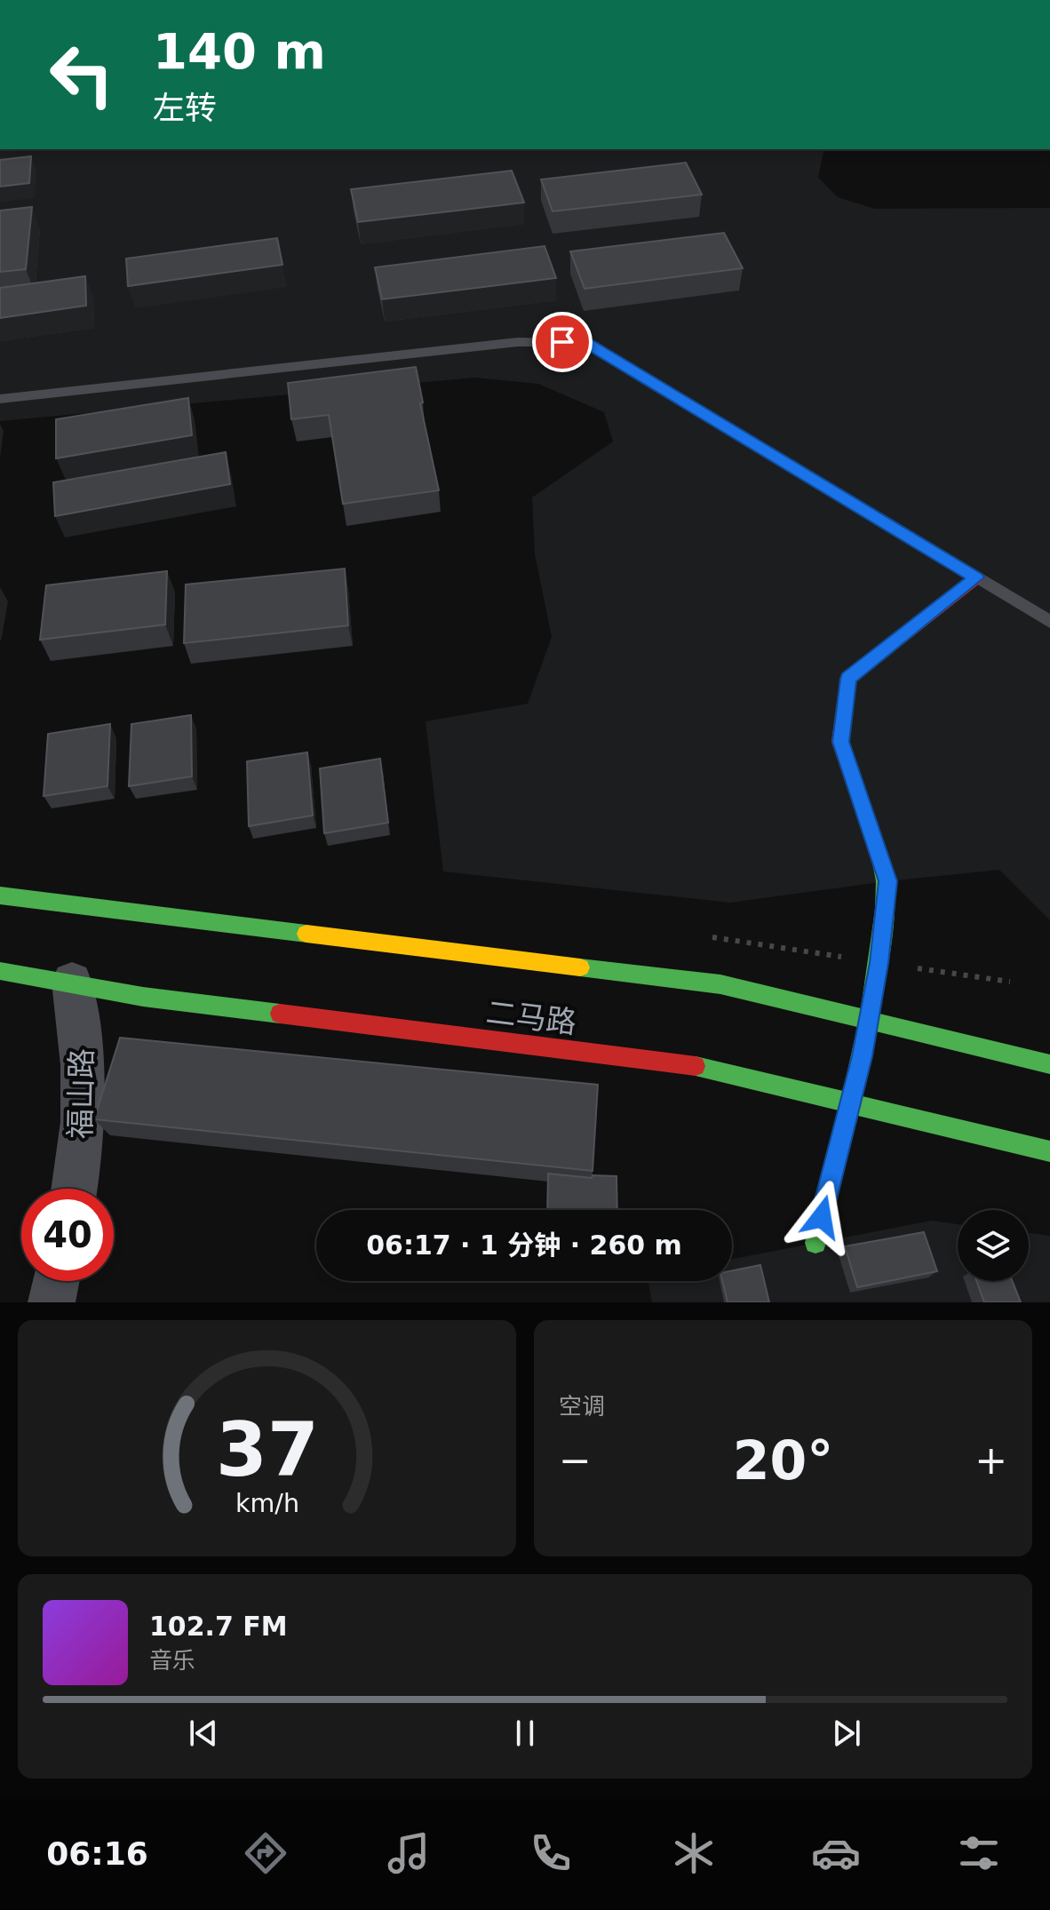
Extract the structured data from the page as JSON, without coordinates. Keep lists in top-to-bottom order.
{
  "streets": {
    "main road": ["二马路"],
    "street": ["福山路"]
  },
  "crossings": [
    ["二马路", "福山路"]
  ],
  "page": {
    "turn": ["140 m", "左转"],
    "limit": "40",
    "trip": "06:17 · 1 分钟 · 260 m",
    "tile": "空调",
    "heat": ["−", "20°", "+"],
    "song": ["102.7 FM", "音乐"],
    "tabs": "06:16",
    "gauge": ["37", "km/h"]
  }
}
